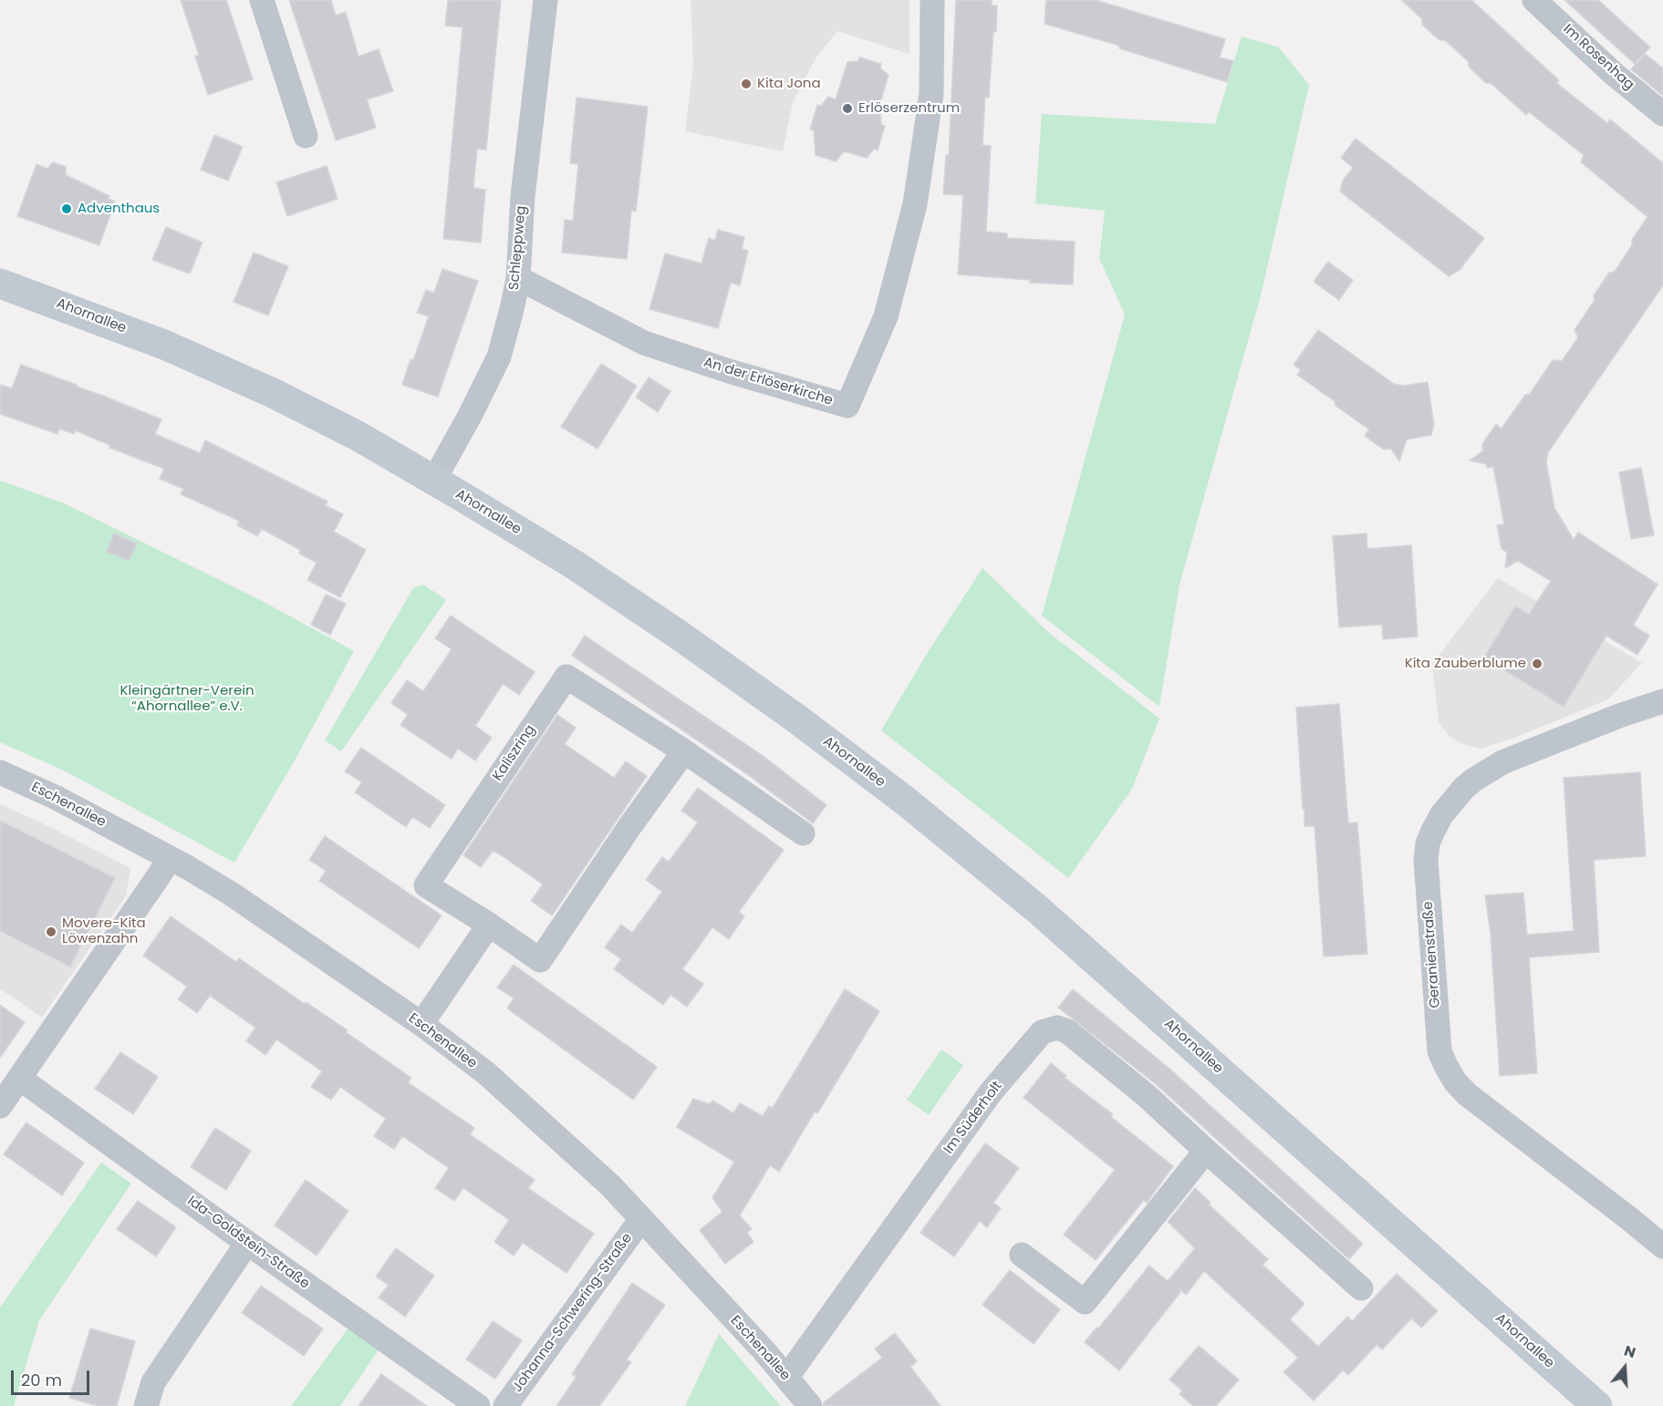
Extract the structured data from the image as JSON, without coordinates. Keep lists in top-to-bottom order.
{
  "streets": {
    "main road": ["Ahornallee"],
    "street": [
      "Im Rosenhag",
      "Schleppweg",
      "An der Erlöserkirche",
      "Kaliszring",
      "Eschenallee",
      "Geranienstraße",
      "Im Süderholt",
      "Ida-Goldstein-Straße",
      "Johanna-Schwering-Straße"
    ]
  },
  "crossings": [
    ["Schleppweg", "Ahornallee"],
    ["Schleppweg", "An der Erlöserkirche"],
    ["Eschenallee", "Im Süderholt"],
    ["Eschenallee", "Johanna-Schwering-Straße"]
  ],
  "parks": ["Kleingärtner-Verein “Ahornallee” e.V."],
  "places": [
    "Kita Jona",
    "Erlöserzentrum",
    "Adventhaus",
    "Kita Zauberblume",
    "Movere-Kita Löwenzahn"
  ],
  "scale_bar": "20 m",
  "north": "top"
}
